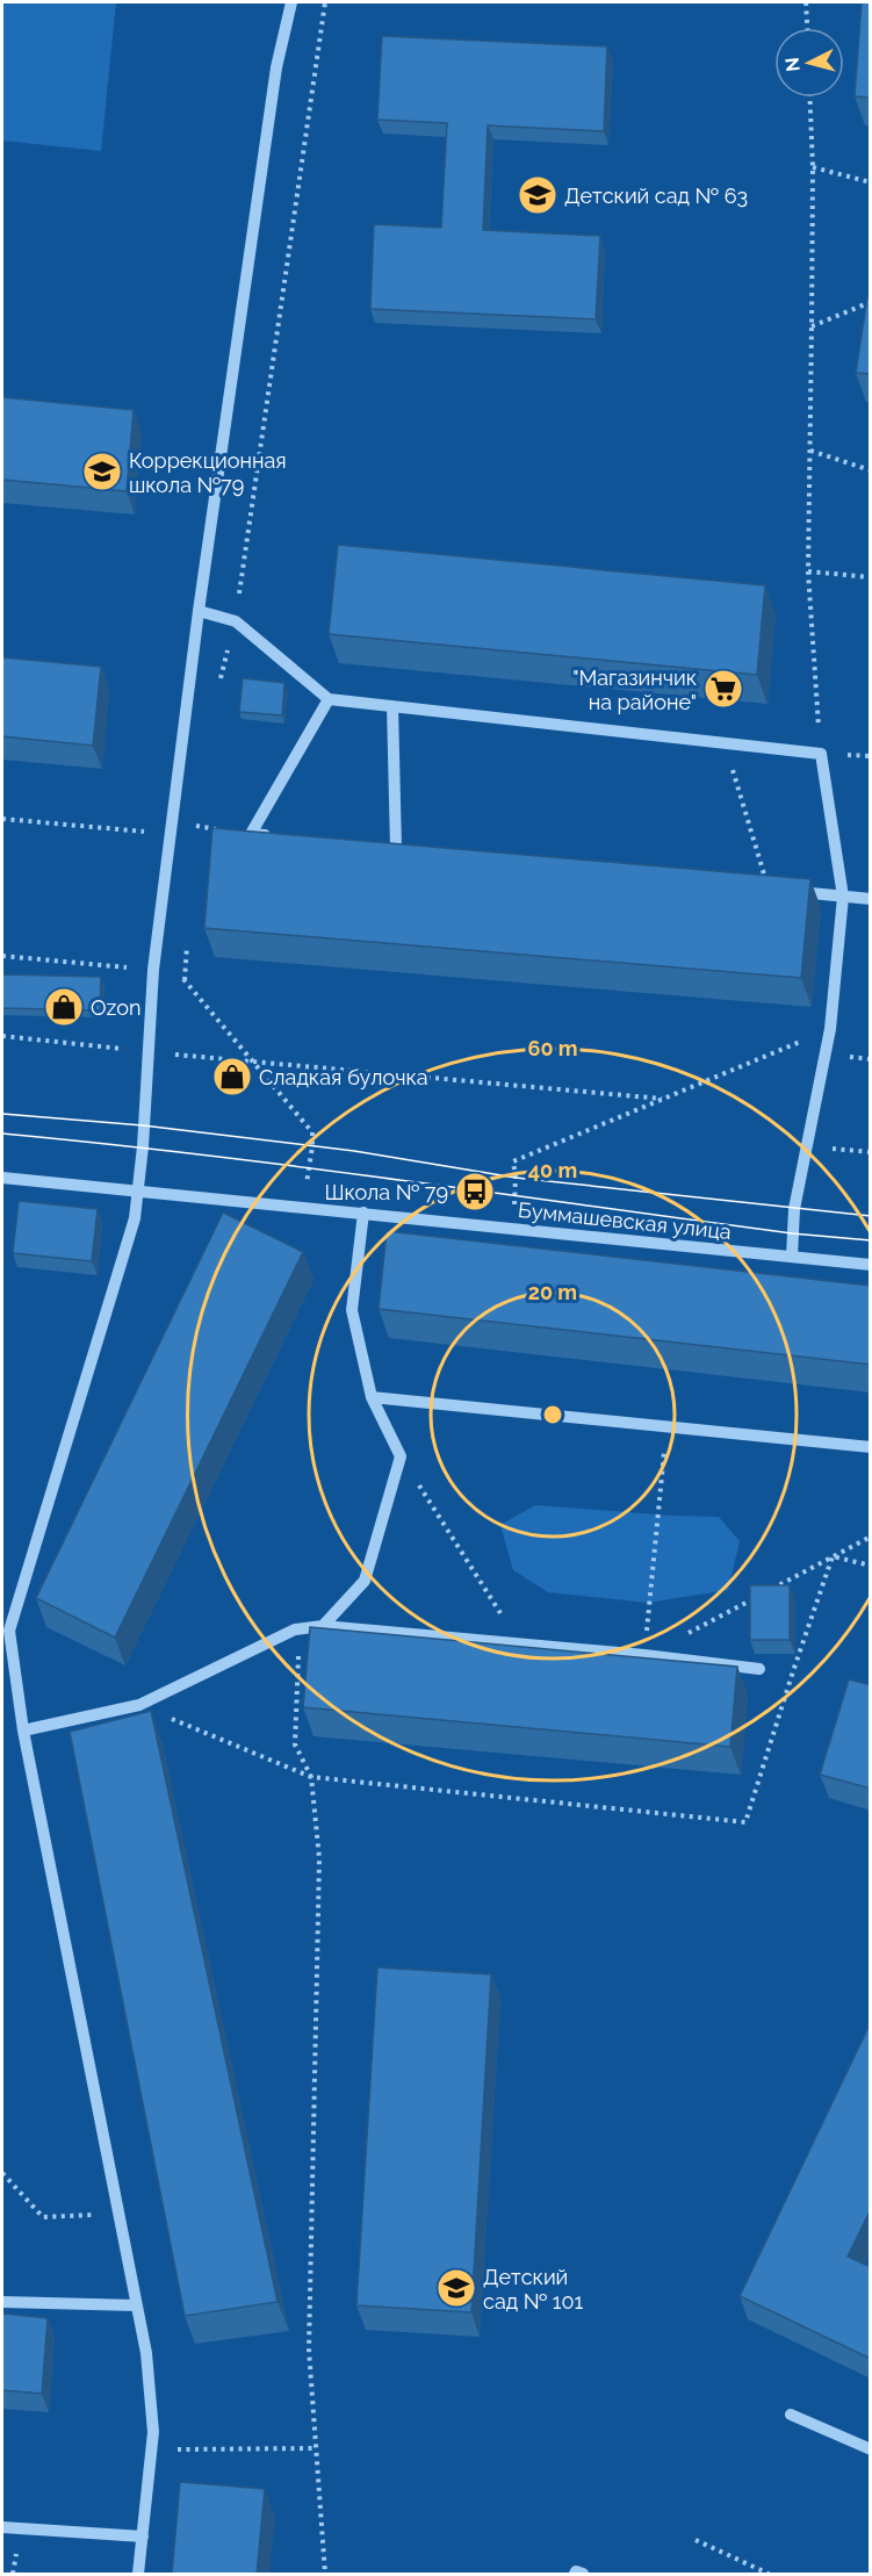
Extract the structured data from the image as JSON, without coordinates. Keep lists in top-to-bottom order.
{
  "streets": {
    "street": ["Буммашевская улица"]
  },
  "places": {
    "school or university": ["Детский сад № 63", "Коррекционная школа №79", "Детский сад № 101"],
    "supermarket": ["\"Магазинчик на районе\""],
    "shop": ["Ozon", "Сладкая булочка"],
    "bus stop": ["Школа № 79"]
  },
  "north": "left",
  "rings": ["60 m", "40 m", "20 m"]
}
